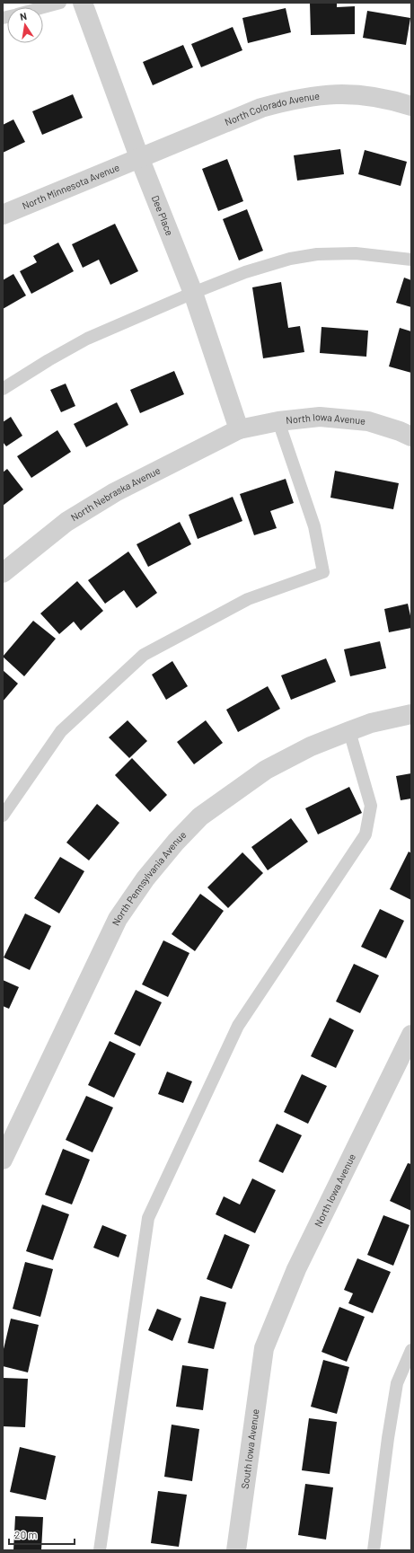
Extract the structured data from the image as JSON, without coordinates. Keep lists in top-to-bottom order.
{
  "streets": {
    "street": [
      "North Colorado Avenue",
      "North Minnesota Avenue",
      "Dee Place",
      "North Iowa Avenue",
      "North Nebraska Avenue",
      "North Pennsylvania Avenue",
      "South Iowa Avenue"
    ]
  },
  "crossings": [
    ["North Colorado Avenue", "North Minnesota Avenue"],
    ["North Colorado Avenue", "Dee Place"],
    ["North Minnesota Avenue", "Dee Place"],
    ["Dee Place", "North Iowa Avenue"],
    ["Dee Place", "North Nebraska Avenue"],
    ["North Iowa Avenue", "North Nebraska Avenue"],
    ["North Iowa Avenue", "South Iowa Avenue"]
  ],
  "scale_bar": "20 m",
  "north": "top"
}
